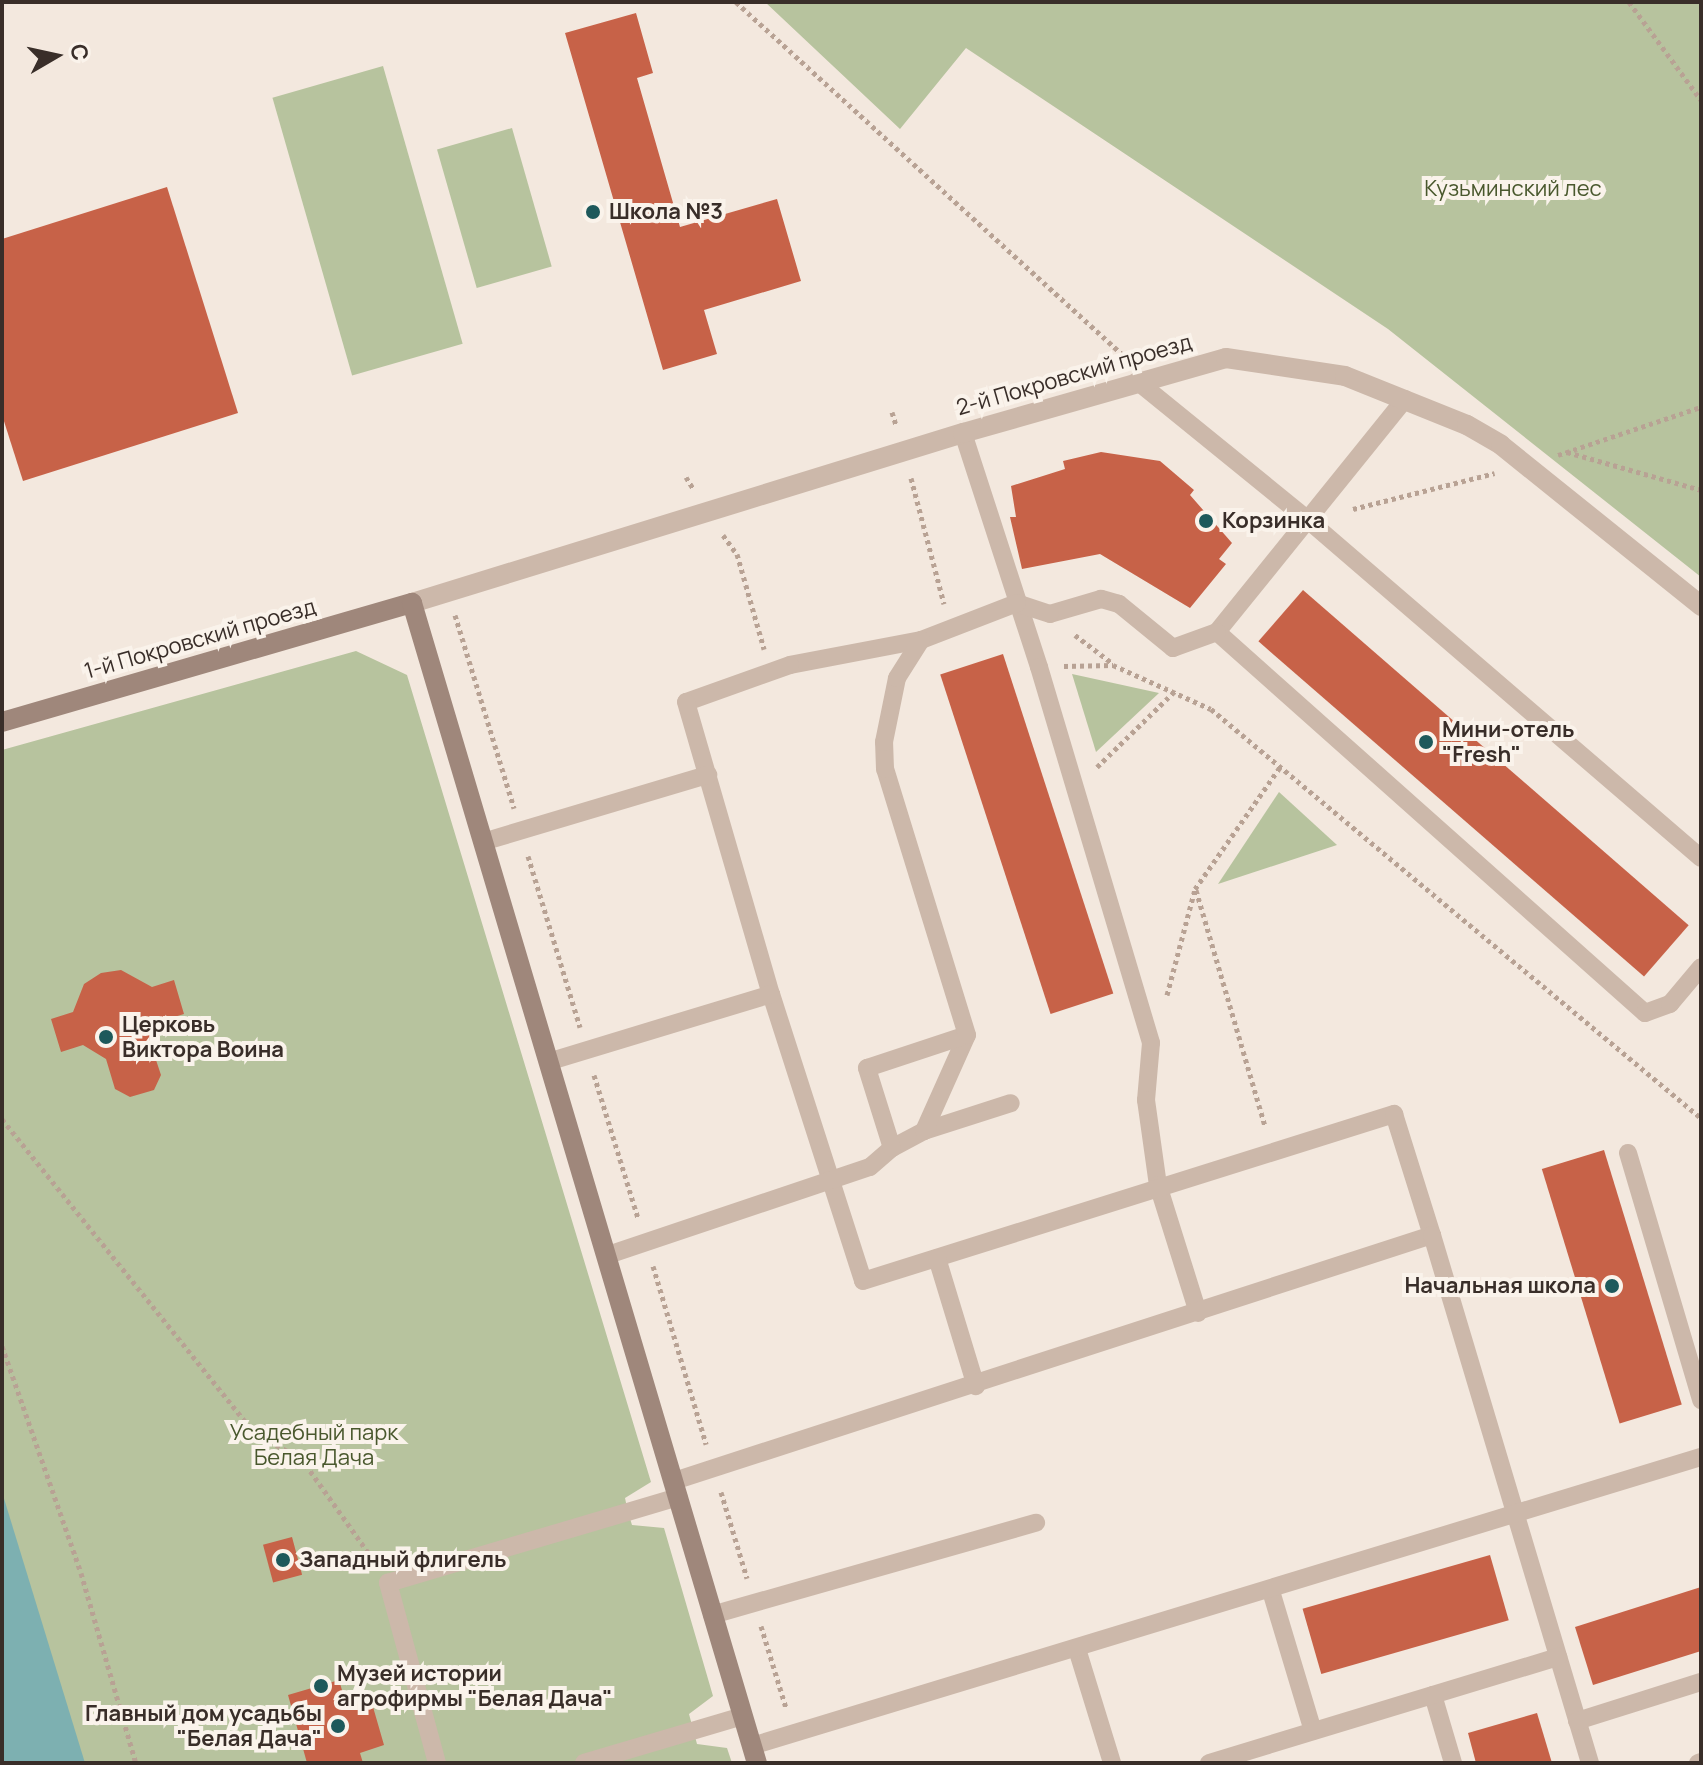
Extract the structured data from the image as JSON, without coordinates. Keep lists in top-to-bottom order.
{
  "streets": {
    "street": ["2-й Покровский проезд", "1-й Покровский проезд"]
  },
  "crossings": [
    ["2-й Покровский проезд", "1-й Покровский проезд"]
  ],
  "parks": ["Кузьминский лес", "Усадебный парк Белая Дача"],
  "places": [
    "Школа №3",
    "Корзинка",
    "Мини-отель \"Fresh\"",
    "Церковь Виктора Воина",
    "Начальная школа",
    "Западный флигель",
    "Музей истории агрофирмы \"Белая Дача\"",
    "Главный дом усадьбы \"Белая Дача\""
  ],
  "north": "right"
}
